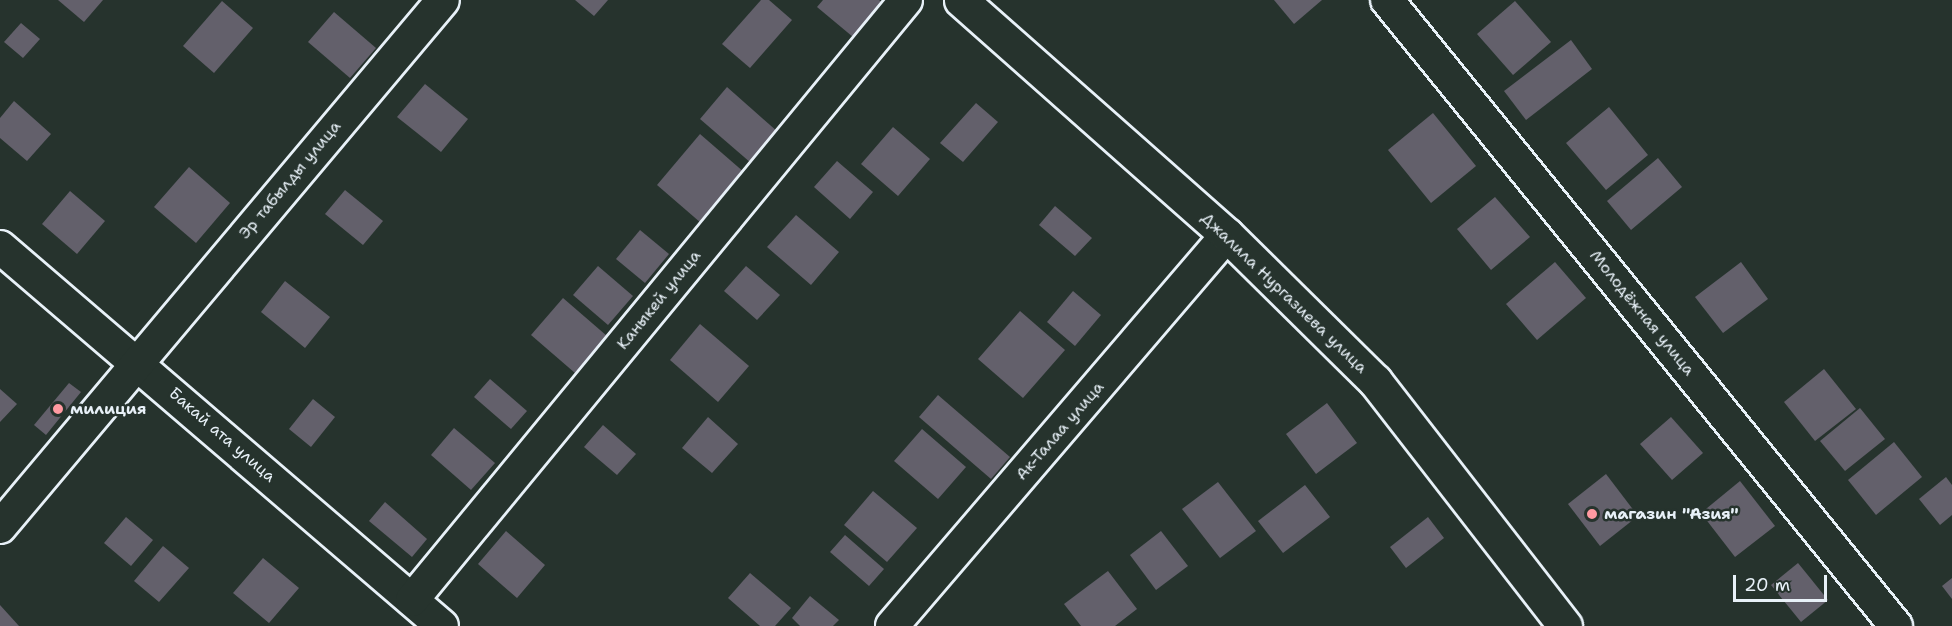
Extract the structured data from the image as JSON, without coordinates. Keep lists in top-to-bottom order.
{
  "streets": {
    "street": [
      "Эр табылды улица",
      "Джалила Нургазиева улица",
      "Каныкей улица",
      "Молодёжная улица",
      "Ак-Талаа улица",
      "Бакай ата улица"
    ]
  },
  "crossings": [
    ["Эр табылды улица", "Бакай ата улица"],
    ["Джалила Нургазиева улица", "Ак-Талаа улица"],
    ["Каныкей улица", "Бакай ата улица"]
  ],
  "places": ["милиция", "магазин \"Азия\""],
  "scale_bar": "20 m"
}
